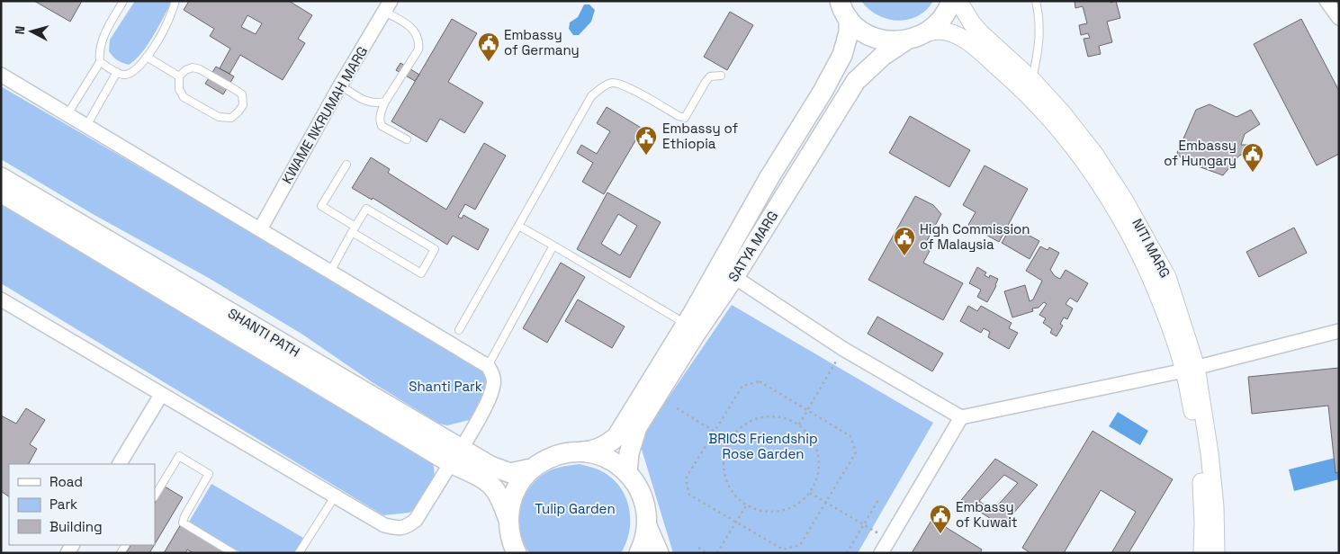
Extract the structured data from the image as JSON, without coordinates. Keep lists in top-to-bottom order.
{
  "streets": {
    "main road": ["SATYA MARG", "SHANTI PATH"],
    "street": ["KWAME NKRUMAH MARG", "NITI MARG"]
  },
  "parks": ["Shanti Park", "BRICS Friendship Rose Garden", "Tulip Garden"],
  "places": {
    "public building": [
      "Embassy of Germany",
      "Embassy of Ethiopia",
      "Embassy of Hungary",
      "High Commission of Malaysia",
      "Embassy of Kuwait"
    ]
  },
  "legend": ["Road", "Park", "Building"],
  "north": "left"
}
